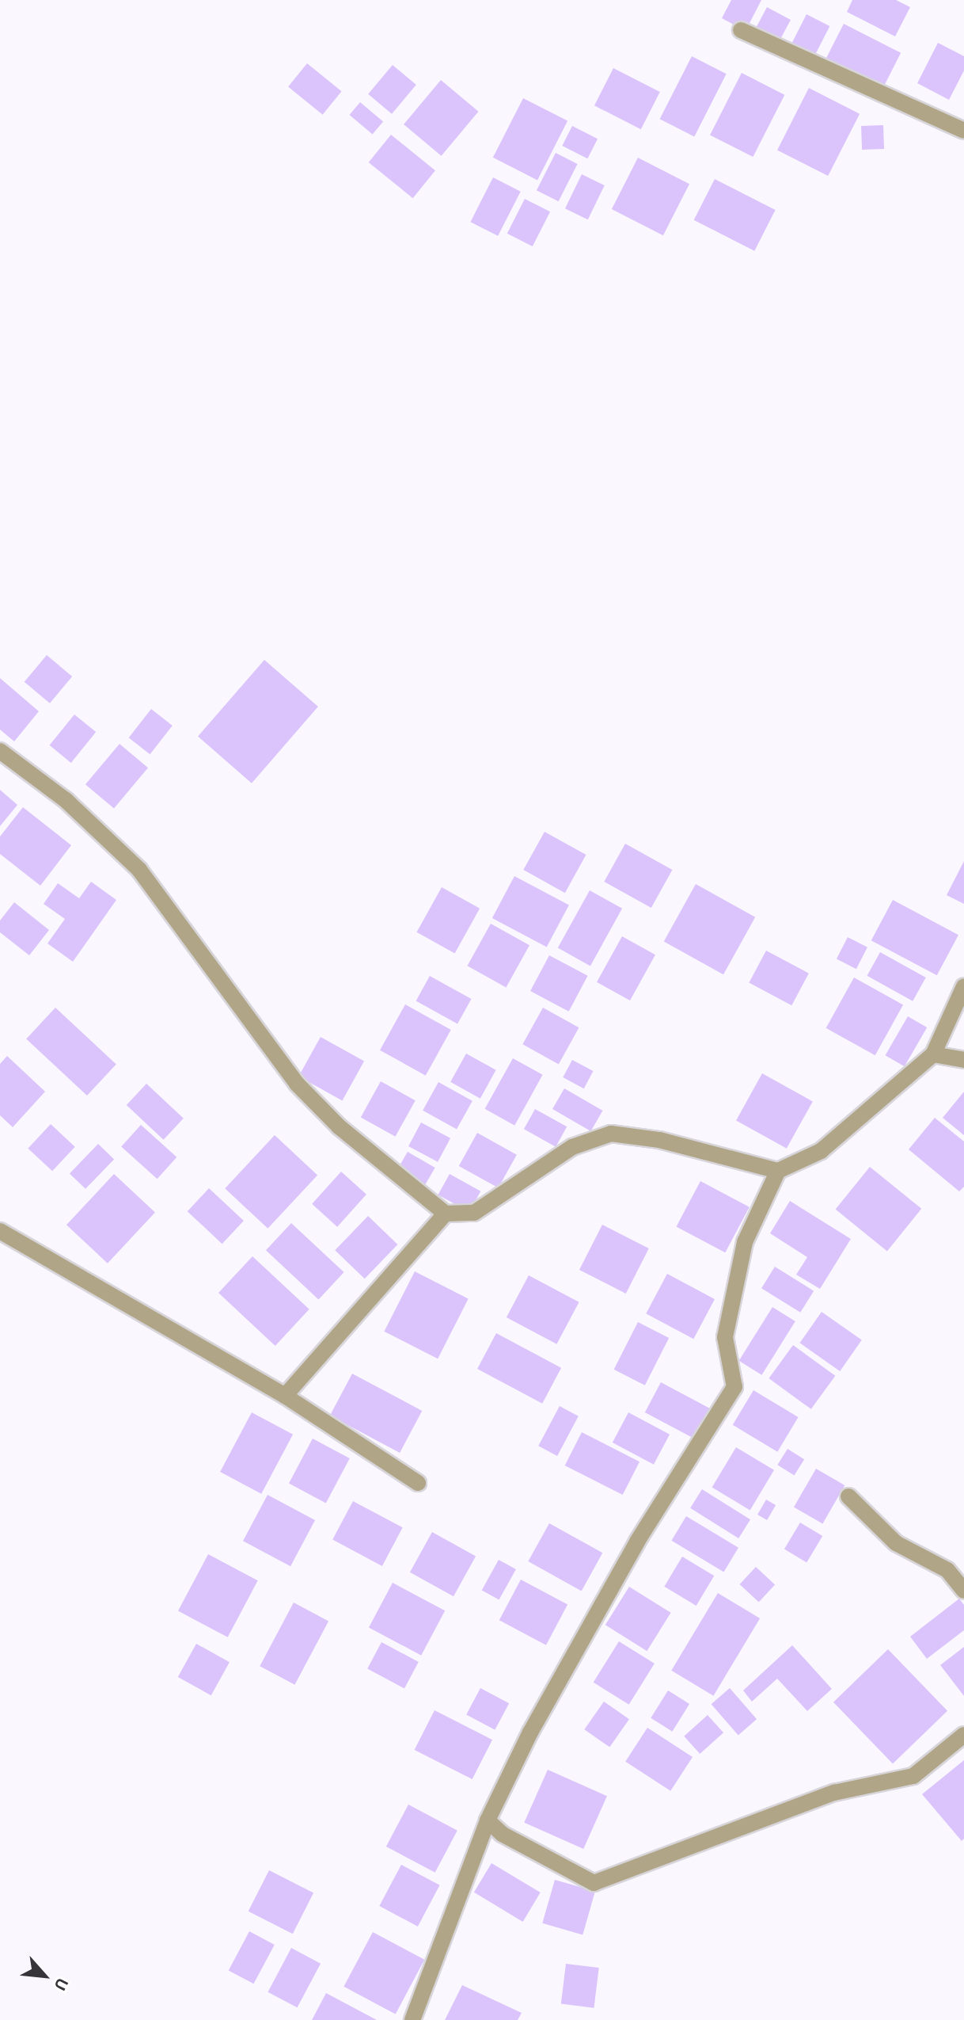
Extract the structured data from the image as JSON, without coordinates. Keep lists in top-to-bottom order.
{
  "north": "bottom right"
}
